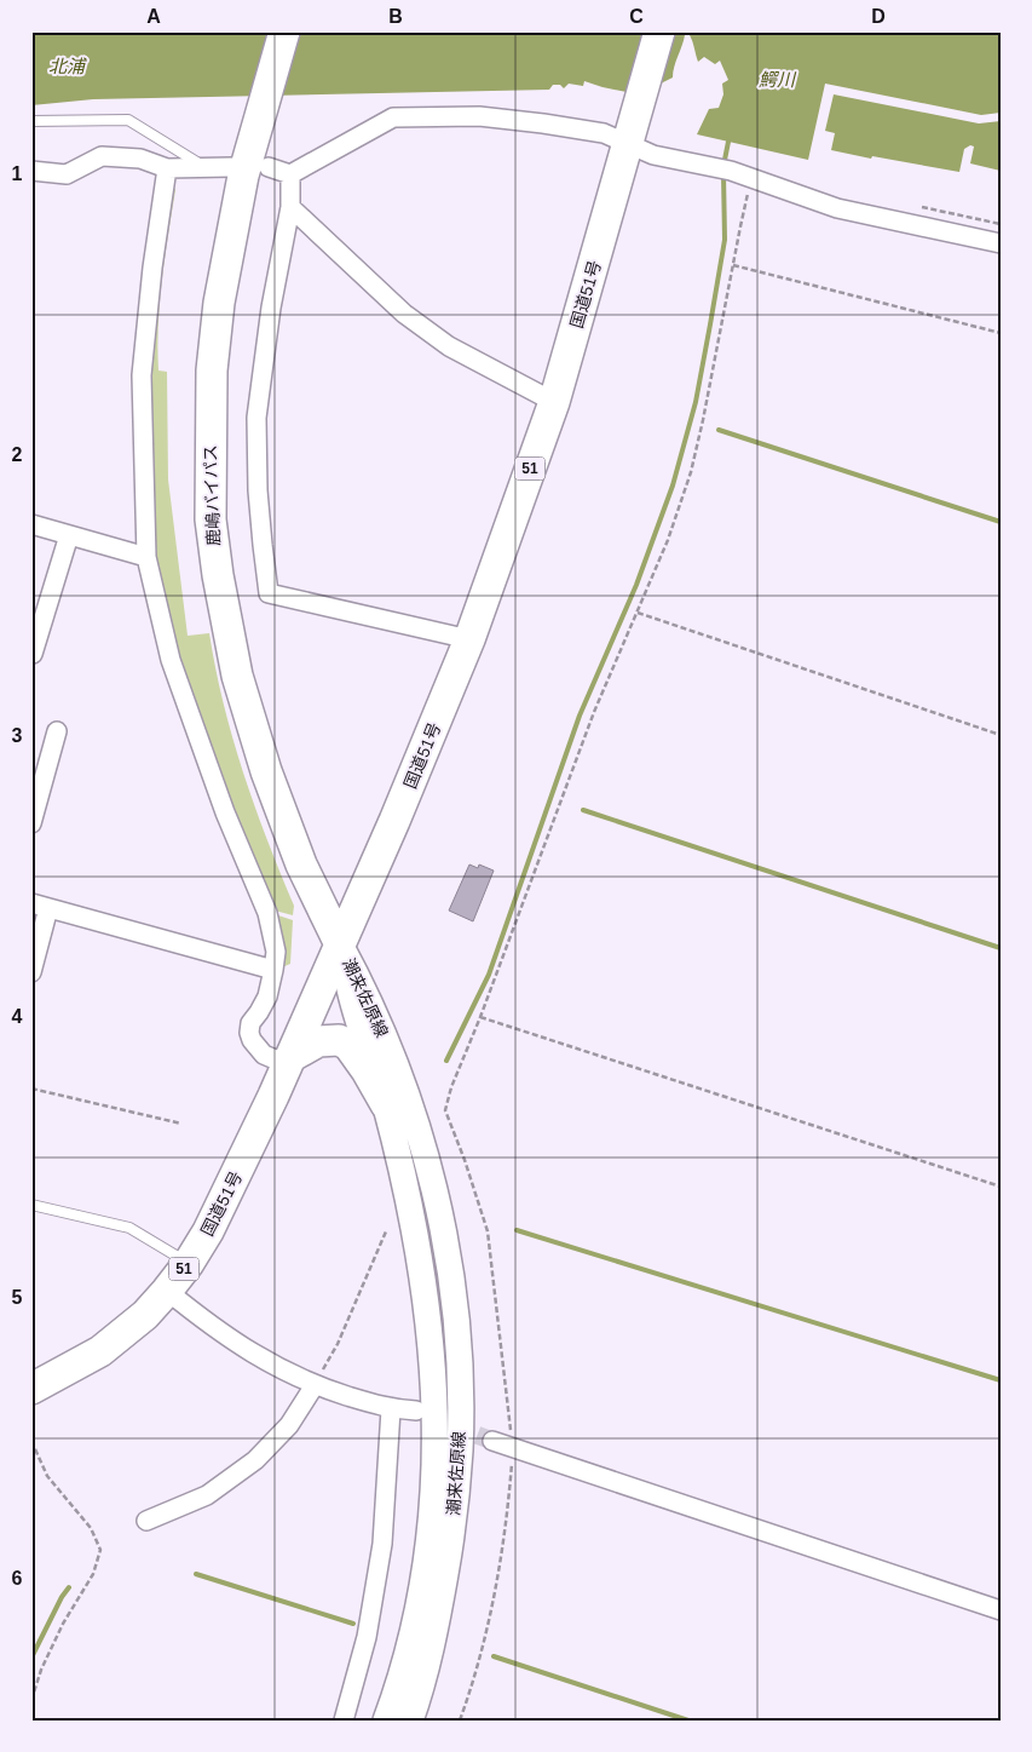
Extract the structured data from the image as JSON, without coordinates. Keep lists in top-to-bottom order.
{
  "streets": {
    "highway": ["国道51号", "51", "鹿嶋バイパス"],
    "main road": ["潮来佐原線"]
  },
  "crossings": [
    ["国道51号", "鹿嶋バイパス"],
    ["国道51号", "潮来佐原線"],
    ["鹿嶋バイパス", "潮来佐原線"]
  ],
  "water": ["北浦", "鰐川"],
  "grid": {
    "columns": [
      "A",
      "B",
      "C",
      "D"
    ],
    "rows": [
      "1",
      "2",
      "3",
      "4",
      "5",
      "6"
    ]
  }
}
